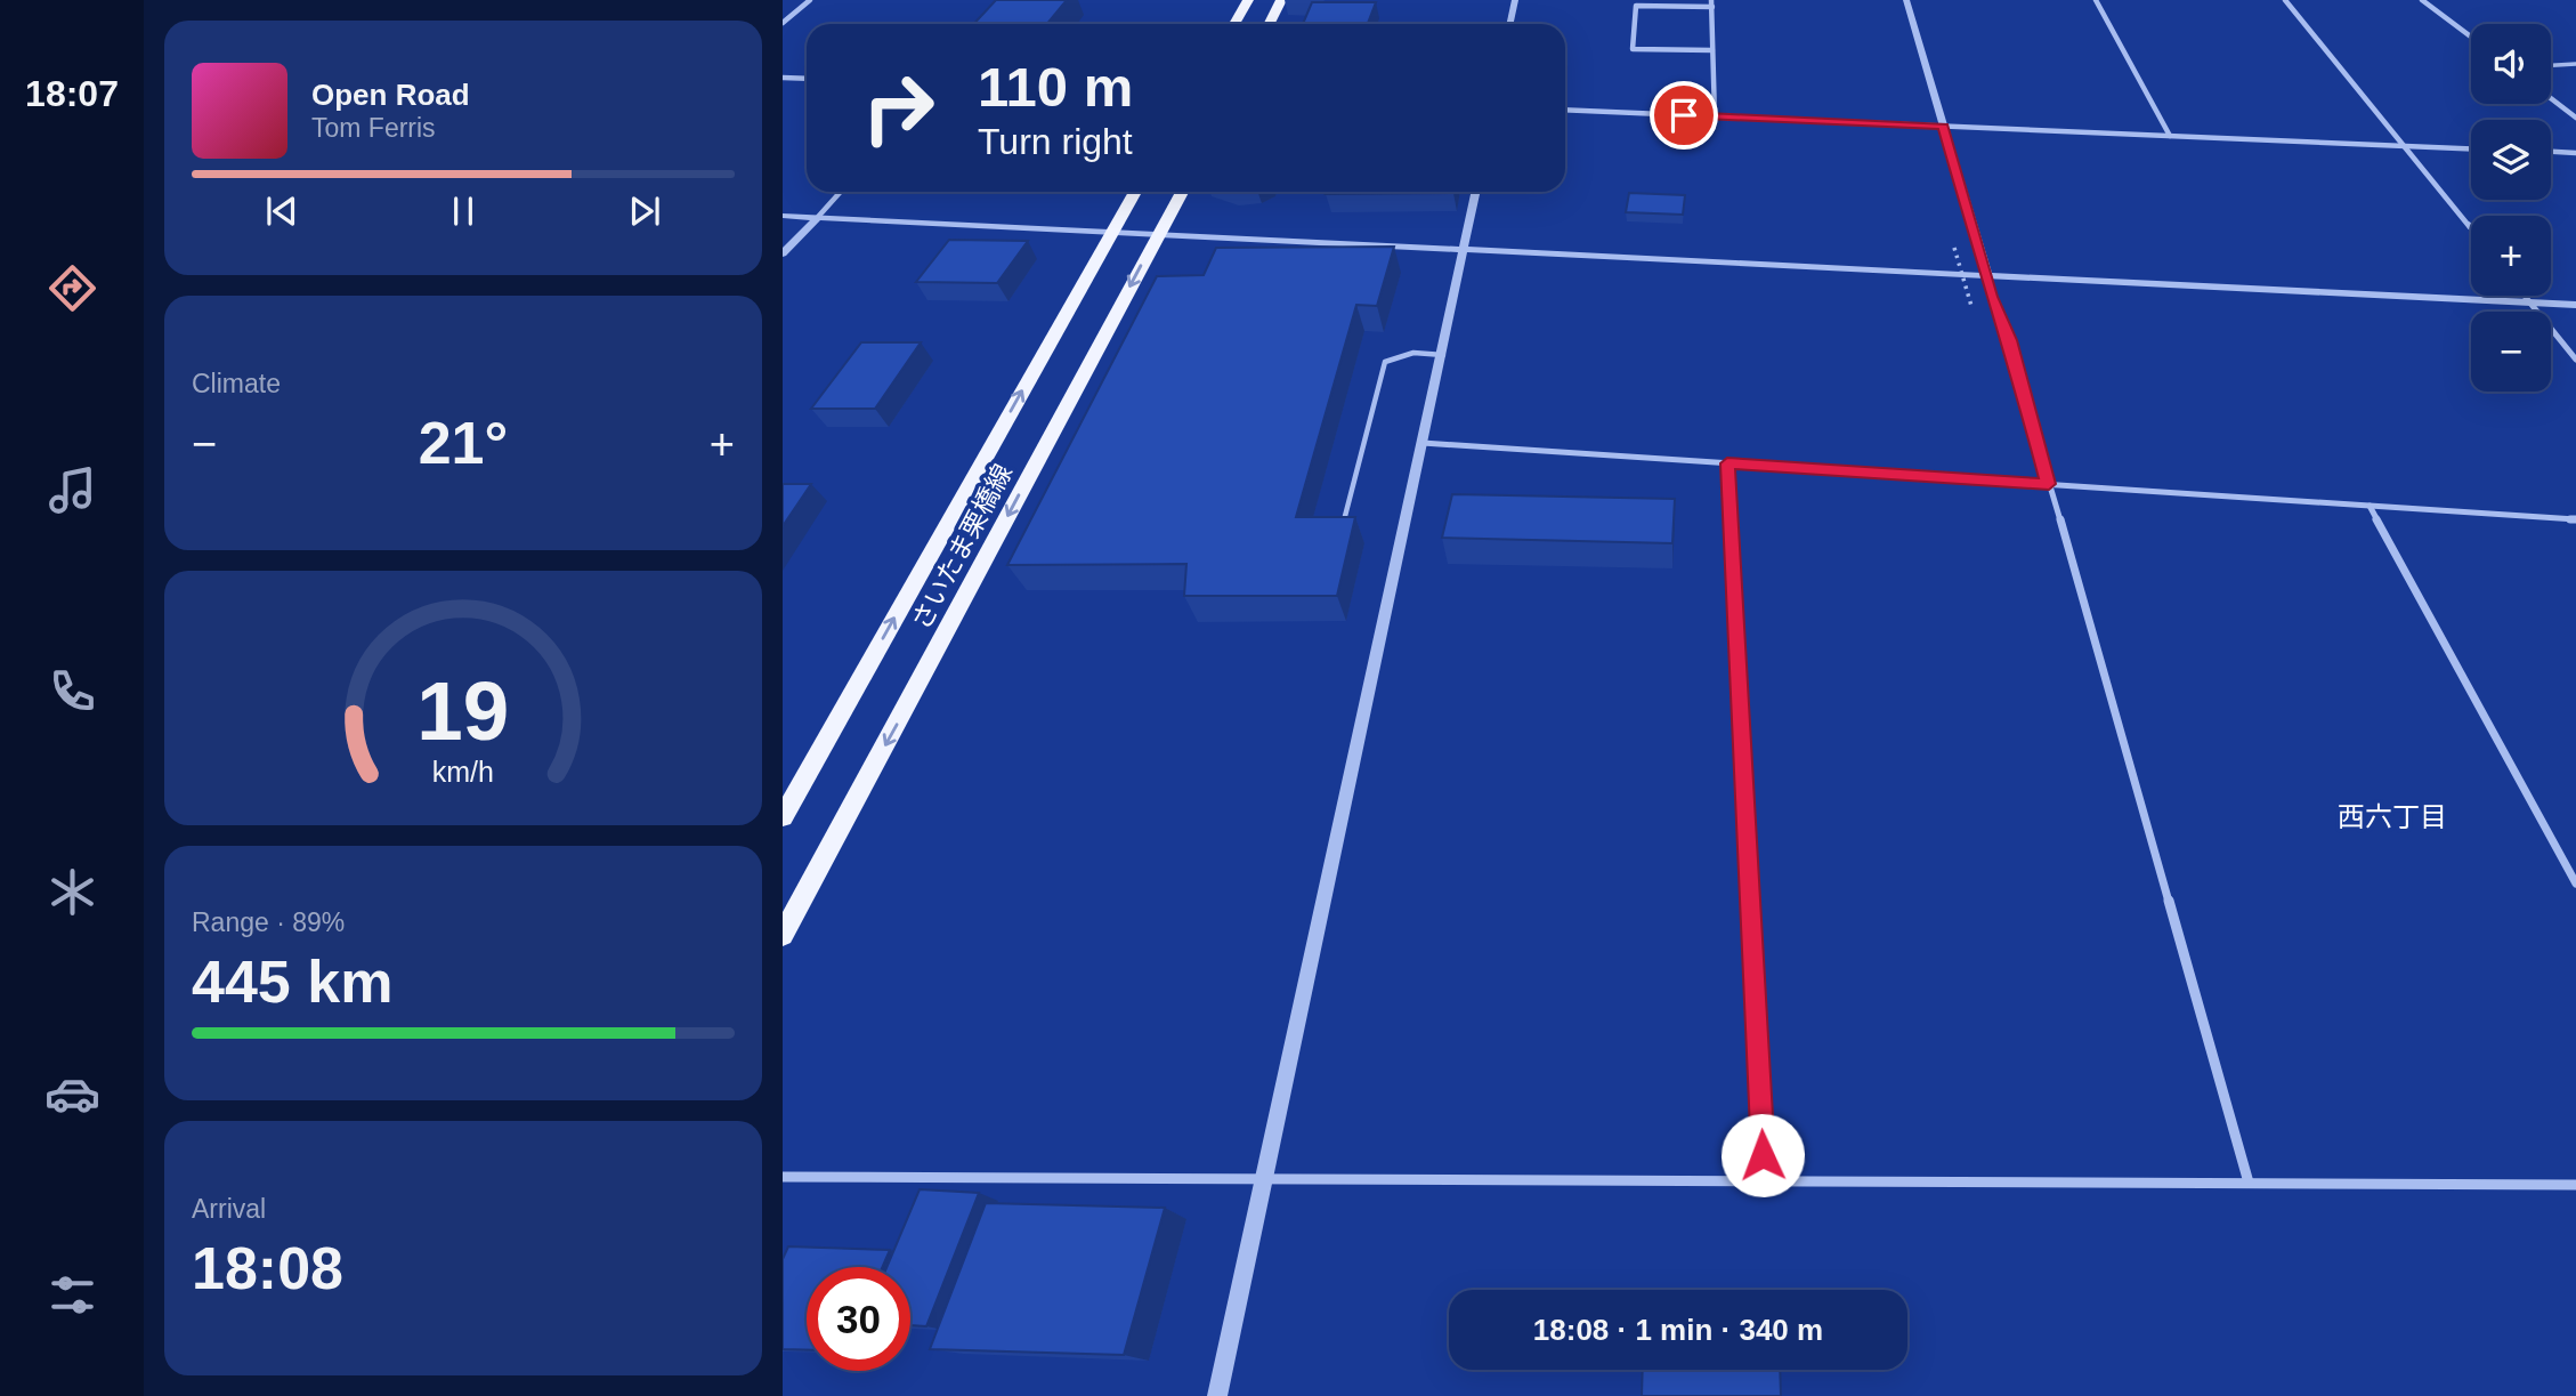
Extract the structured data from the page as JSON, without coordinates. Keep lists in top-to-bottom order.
{
  "streets": {
    "main road": ["さいたま栗橋線"]
  },
  "districts": ["西六丁目"],
  "page": {
    "tabs": "18:07",
    "map_buttons": ["+", "−"],
    "turn": ["110 m", "Turn right"],
    "song": ["Open Road", "Tom Ferris"],
    "tile": [
      "Climate",
      ["Range · 89%", "445 km"],
      ["Arrival", "18:08"]
    ],
    "heat": ["−", "21°", "+"],
    "limit": "30",
    "trip": "18:08 · 1 min · 340 m",
    "gauge": ["19", "km/h"]
  }
}
